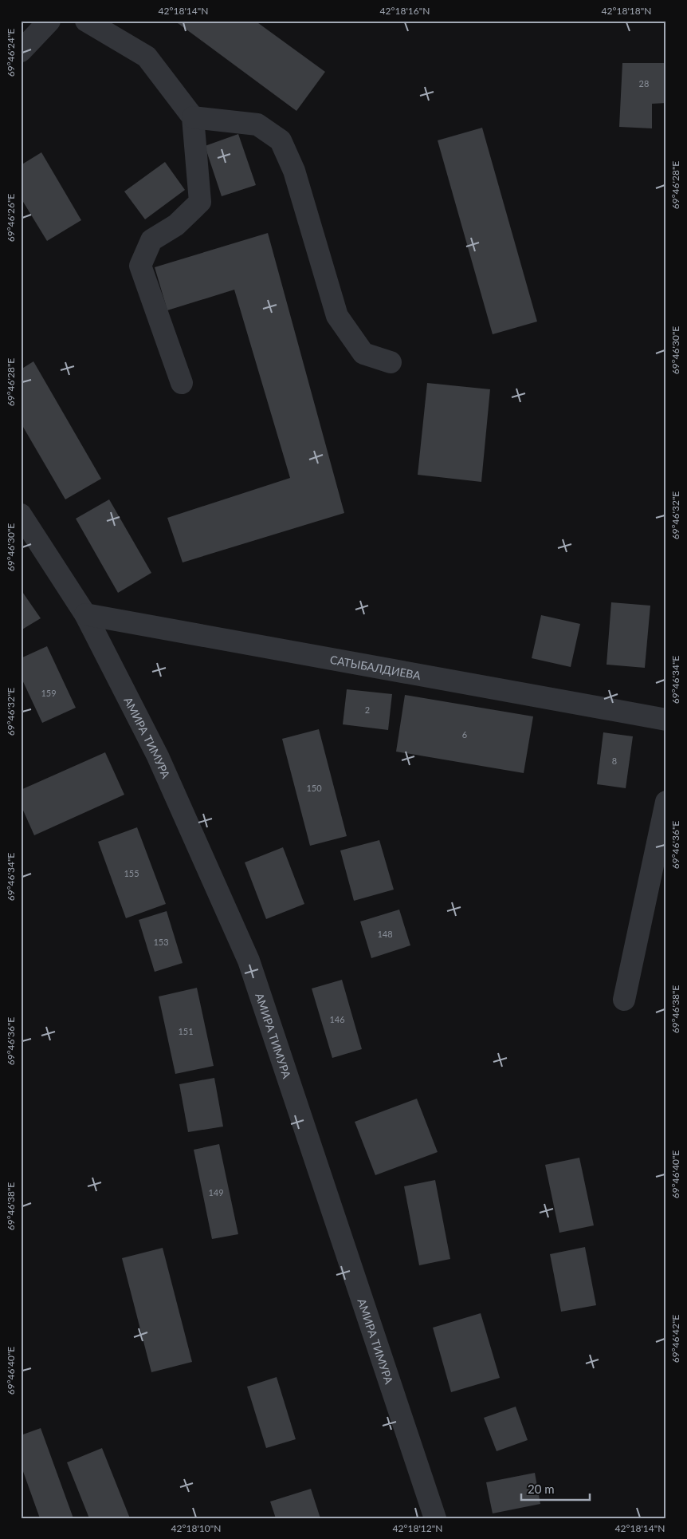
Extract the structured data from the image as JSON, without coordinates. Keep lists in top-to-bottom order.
{
  "streets": {
    "street": ["САТЫБАЛДИЕВА", "АМИРА ТИМУРА"]
  },
  "crossings": [
    ["САТЫБАЛДИЕВА", "АМИРА ТИМУРА"]
  ],
  "house_numbers": [
    "28",
    "159",
    "2",
    "6",
    "8",
    "150",
    "155",
    "148",
    "153",
    "146",
    "151",
    "149"
  ],
  "scale_bar": "20 m",
  "coordinates": [
    "42°18'14\"N",
    "42°18'16\"N",
    "42°18'18\"N",
    "69°46'24\"E",
    "69°46'28\"E",
    "69°46'26\"E",
    "69°46'30\"E",
    "69°46'32\"E",
    "69°46'34\"E",
    "69°46'36\"E",
    "69°46'38\"E",
    "69°46'40\"E",
    "69°46'42\"E",
    "42°18'10\"N",
    "42°18'12\"N"
  ]
}
